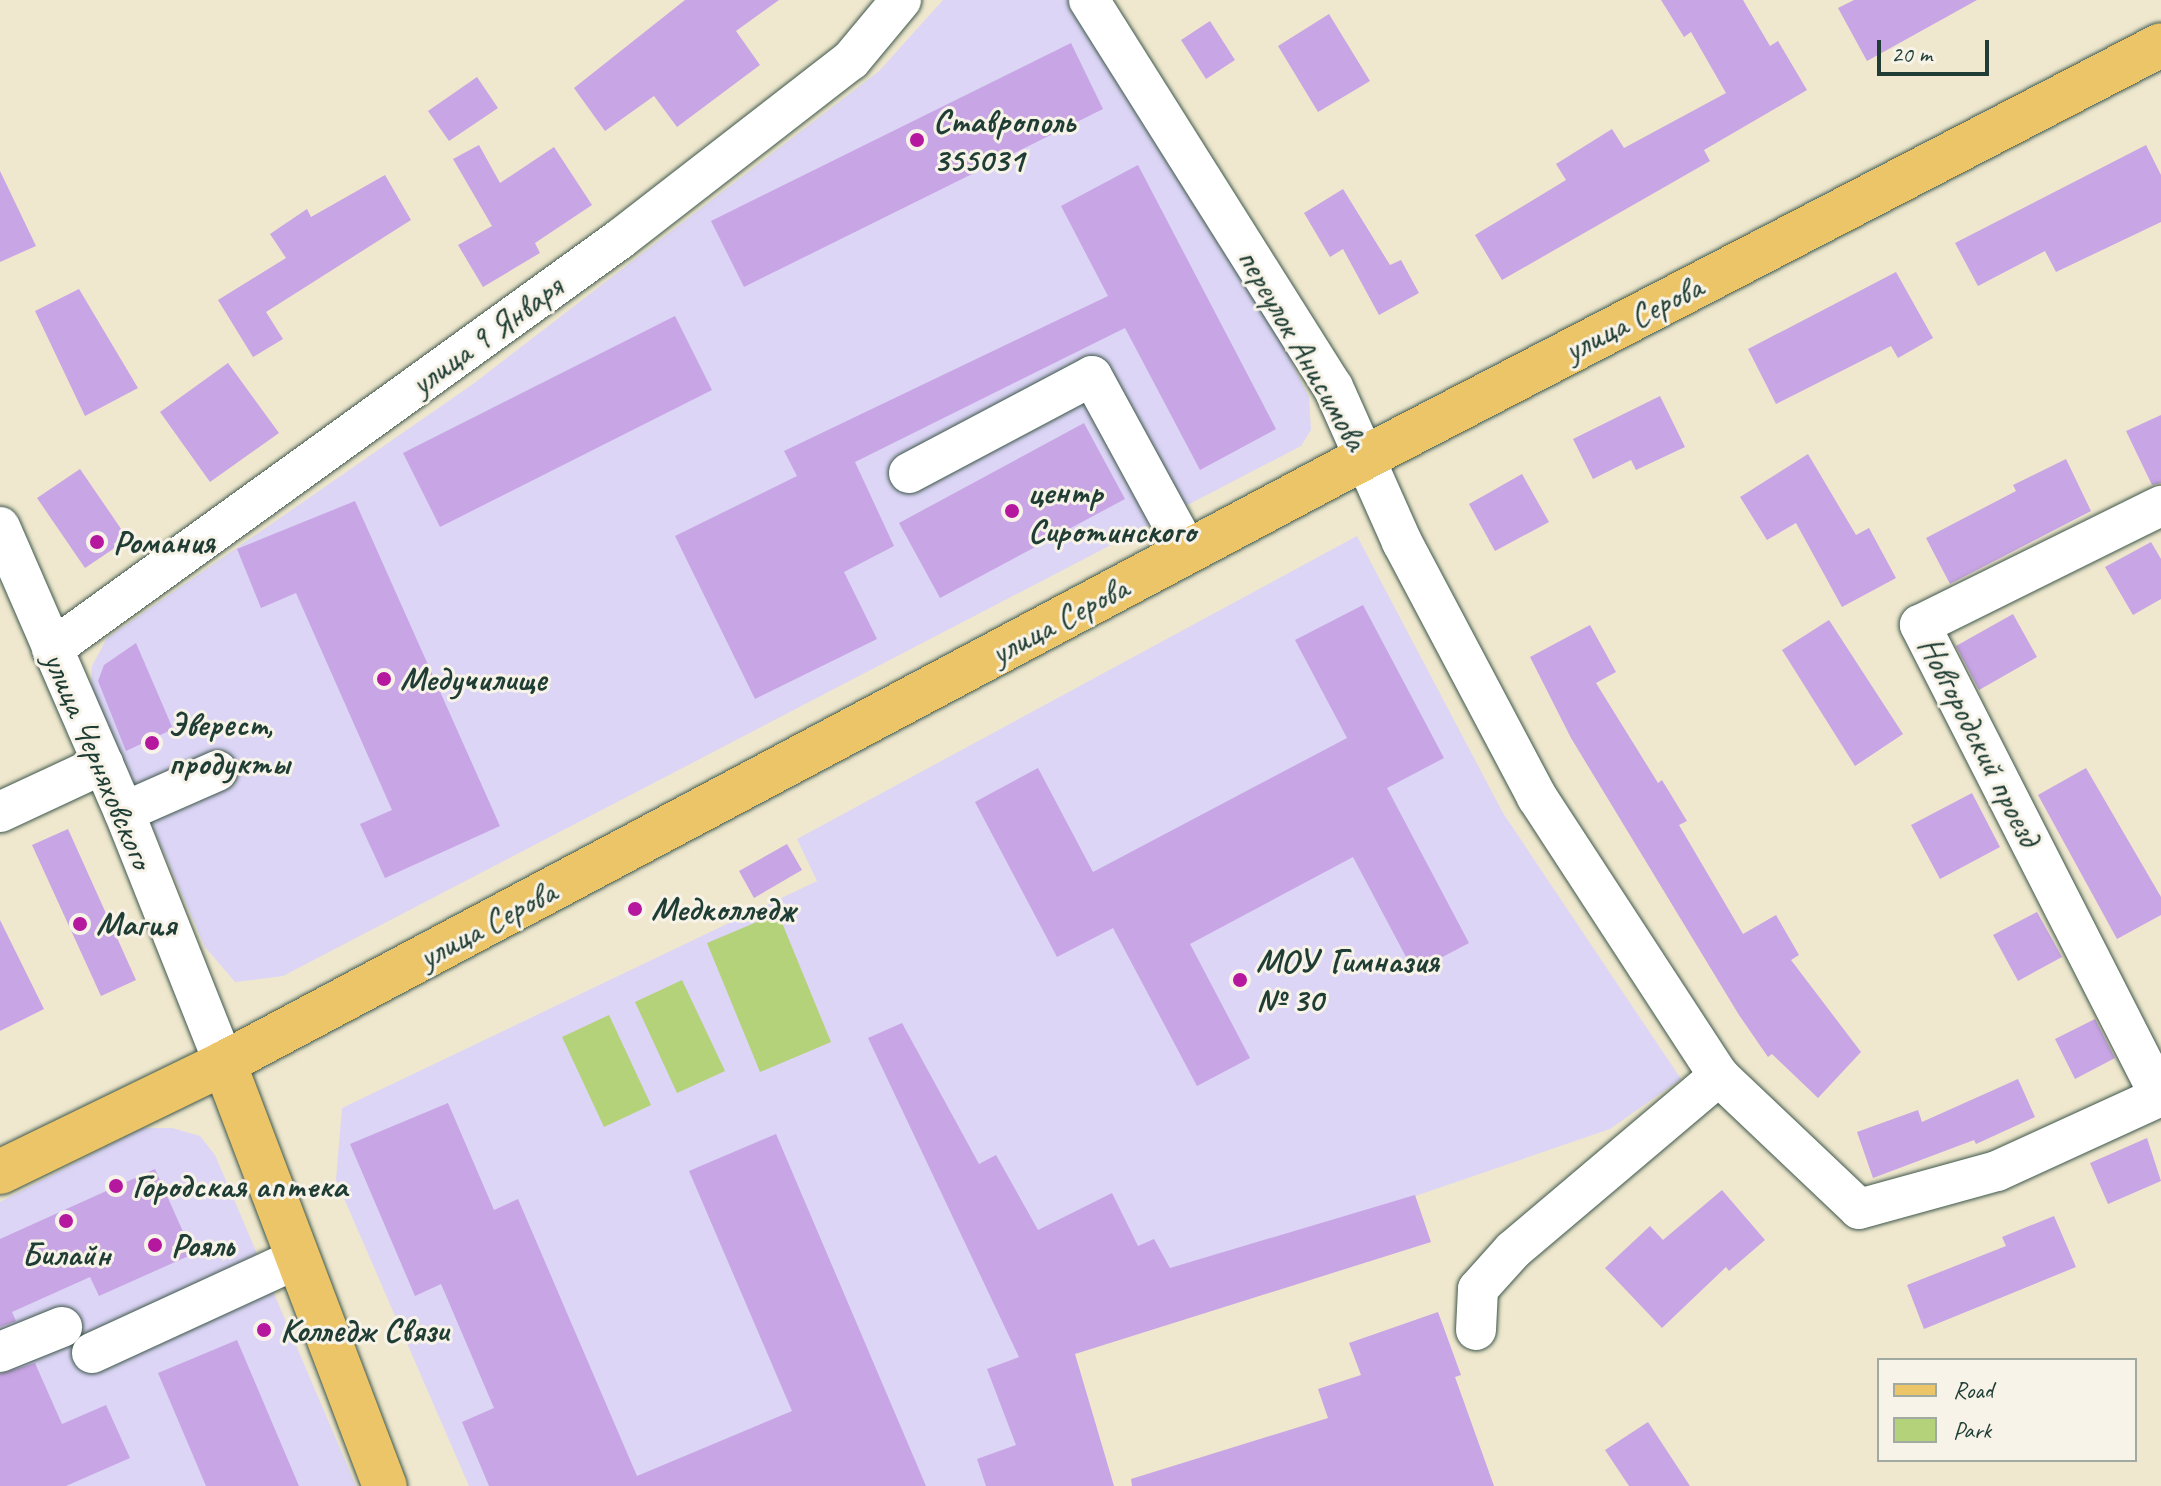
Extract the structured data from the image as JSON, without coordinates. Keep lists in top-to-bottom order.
{
  "streets": {
    "main road": ["улица Серова", "улица Черняховского"],
    "street": ["улица 9 Января", "переулок Анисимова", "Новгородский проезд"]
  },
  "crossings": [
    ["улица Серова", "переулок Анисимова"],
    ["улица Серова", "улица Черняховского"],
    ["улица 9 Января", "улица Черняховского"],
    ["переулок Анисимова", "Новгородский проезд"]
  ],
  "places": [
    "Ставрополь 355031",
    "центр Сиротинского",
    "Романия",
    "Медучилище",
    "Эверест, продукты",
    "Медколледж",
    "Магия",
    "МОУ Гимназия № 30",
    "Городская аптека",
    "Билайн",
    "Рояль",
    "Колледж Связи"
  ],
  "legend": ["Road", "Park"],
  "scale_bar": "20 m"
}
